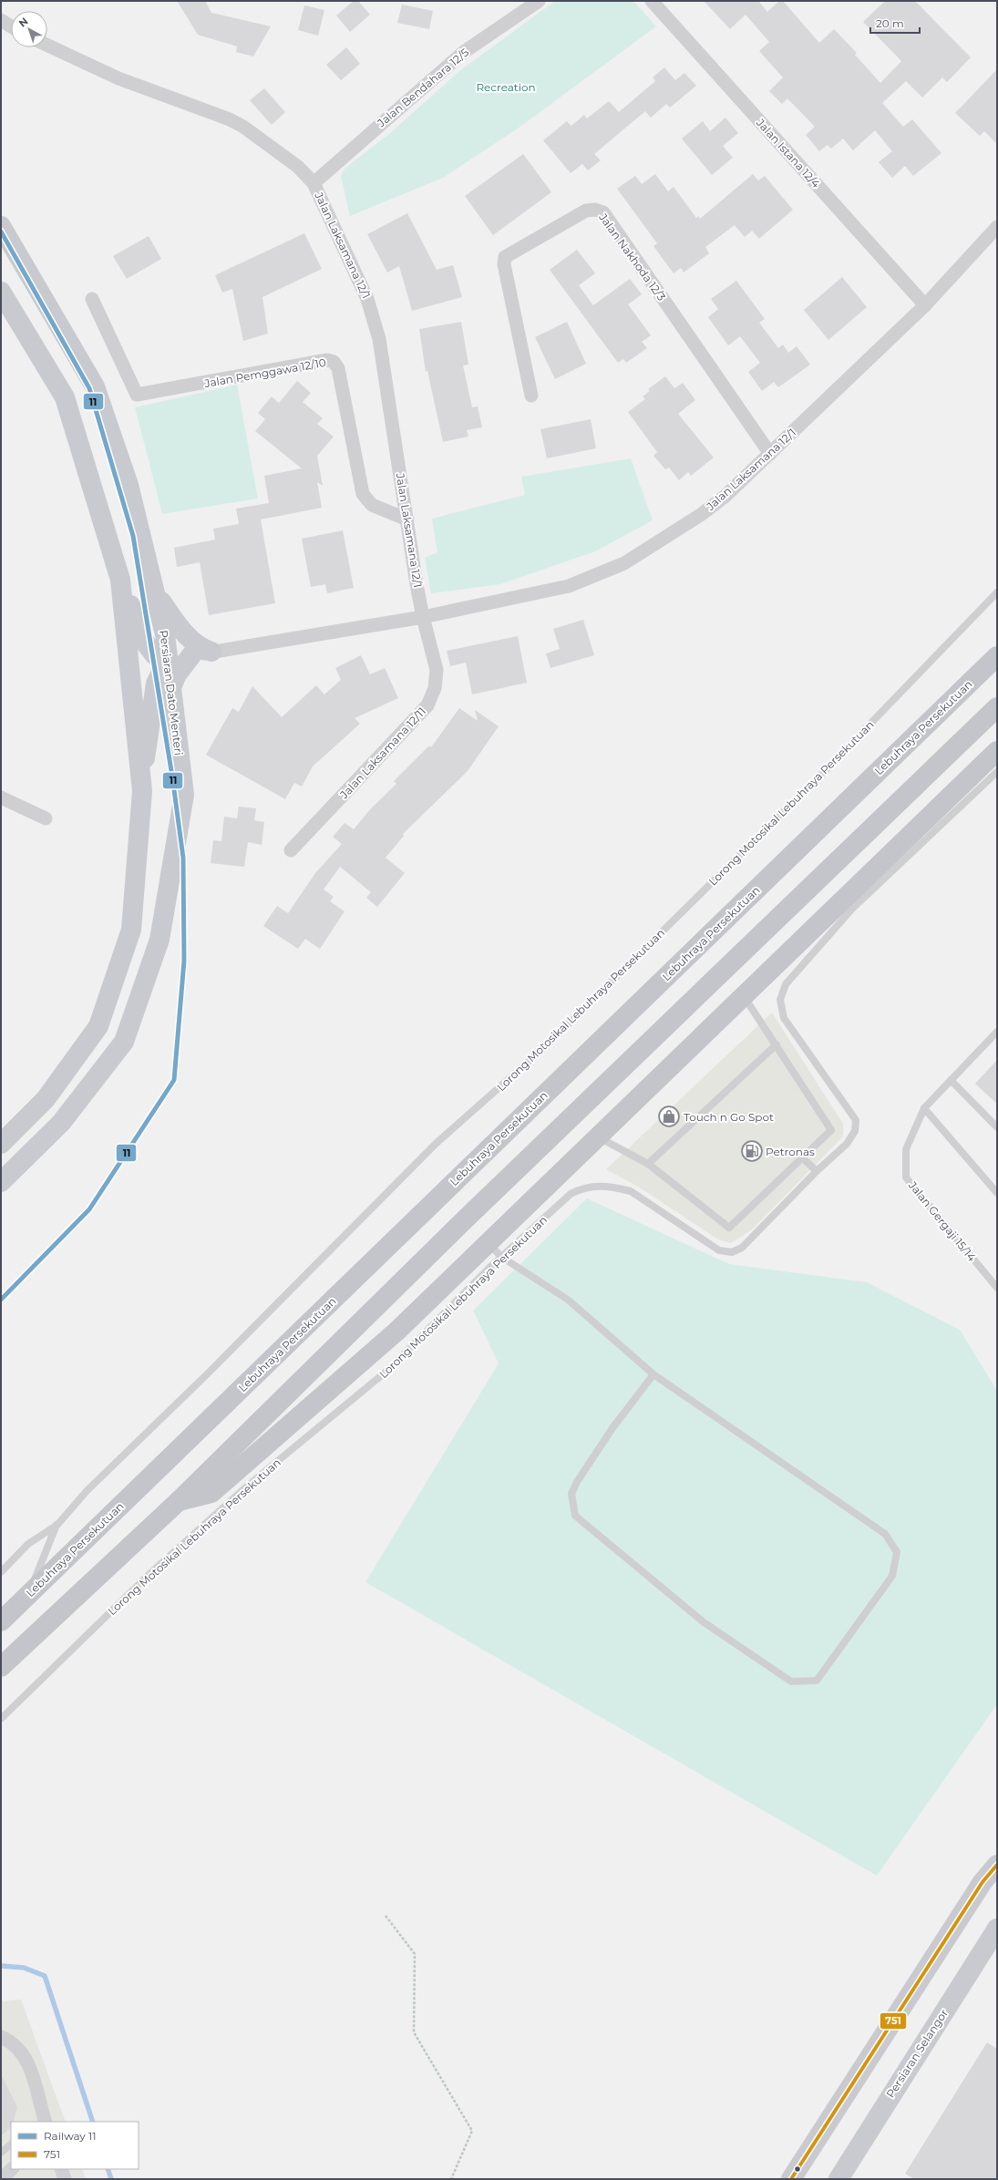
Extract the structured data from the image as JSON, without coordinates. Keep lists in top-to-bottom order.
{
  "streets": {
    "highway": ["Lebuhraya Persekutuan"],
    "main road": ["Persiaran Dato Menteri", "Persiaran Selangor"],
    "street": [
      "Jalan Bendahara 12/5",
      "Jalan Istana 12/4",
      "Jalan Laksamana 12/1",
      "Jalan Nakhoda 12/3",
      "Jalan Pemggawa 12/10",
      "Jalan Laksamana 12/11"
    ],
    "lane": ["Lorong Motosikal Lebuhraya Persekutuan", "Jalan Gergaji 15/14"]
  },
  "crossings": [
    ["Jalan Bendahara 12/5", "Jalan Laksamana 12/1"],
    ["Jalan Istana 12/4", "Jalan Laksamana 12/1"],
    ["Jalan Laksamana 12/1", "Jalan Nakhoda 12/3"],
    ["Jalan Laksamana 12/1", "Jalan Pemggawa 12/10"],
    ["Jalan Laksamana 12/1", "Persiaran Dato Menteri"],
    ["Jalan Laksamana 12/1", "Jalan Laksamana 12/11"]
  ],
  "parks": ["Recreation"],
  "places": {
    "shop": ["Touch n Go Spot"],
    "fuel station": ["Petronas"]
  },
  "lines": ["rail line 11", "transit line 751"],
  "legend": ["Railway 11", "751"],
  "scale_bar": "20 m",
  "north": "top left"
}
